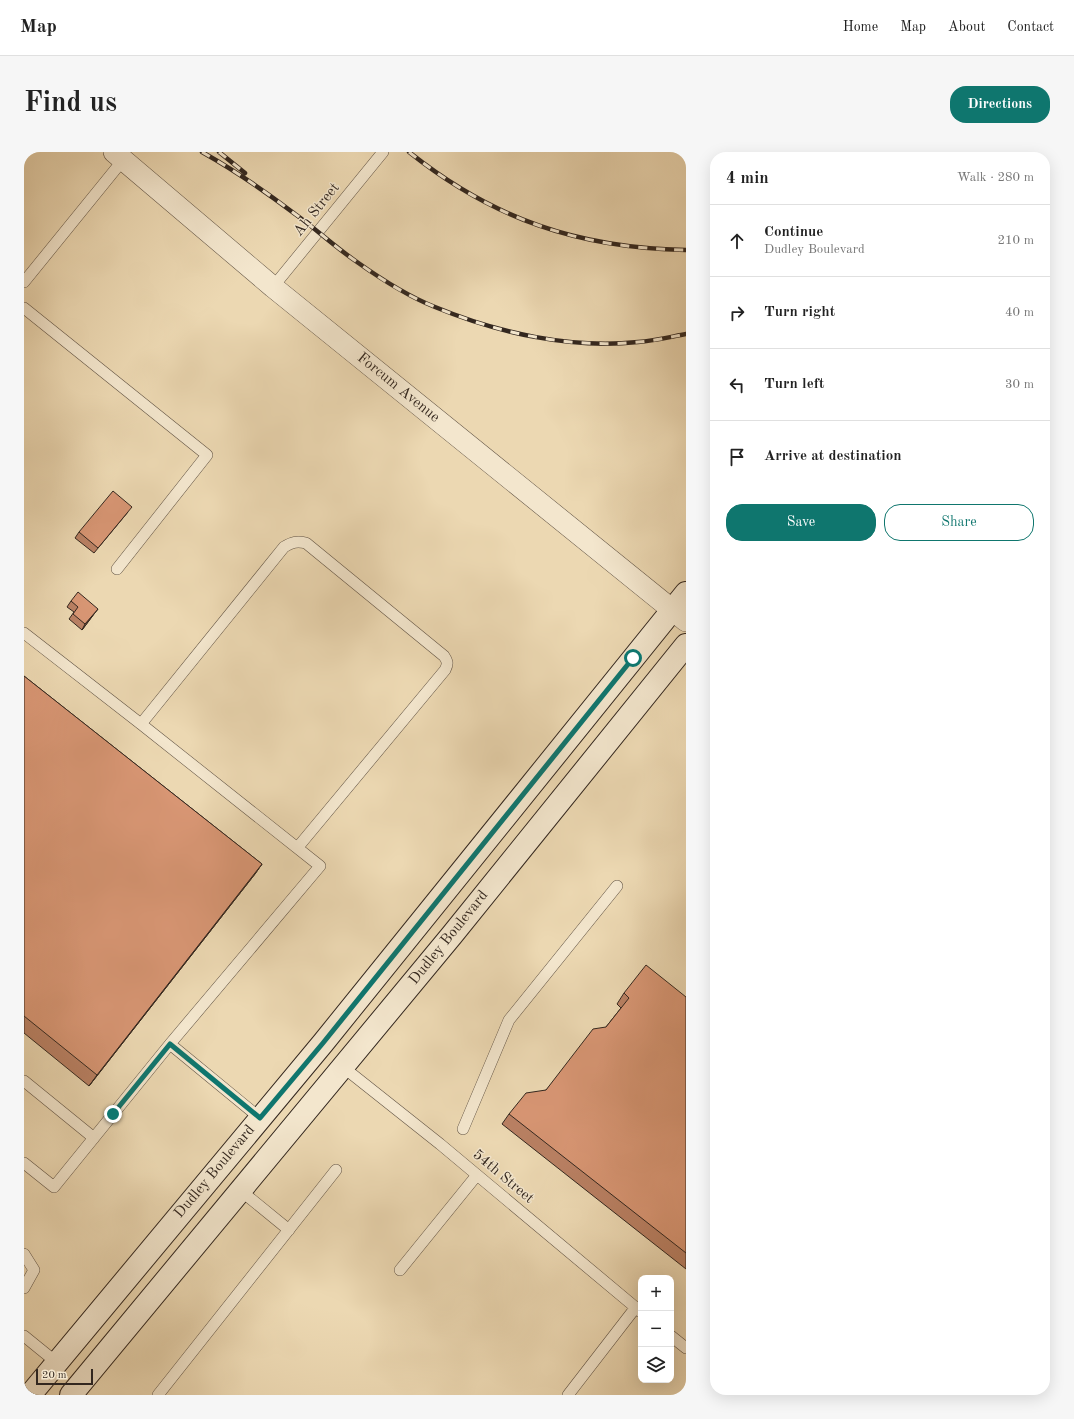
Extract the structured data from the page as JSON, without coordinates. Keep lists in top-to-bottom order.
{
  "streets": {
    "main road": ["Dudley Boulevard"],
    "street": ["Forcum Avenue"],
    "lane": ["Ah Street", "54th Street"]
  },
  "crossings": [
    ["Ah Street", "Forcum Avenue"],
    ["Forcum Avenue", "Dudley Boulevard"],
    ["Dudley Boulevard", "54th Street"]
  ],
  "scale_bar": "20 m",
  "page": {
    "header": "Map",
    "nav": [
      "Home",
      "Map",
      "About",
      "Contact"
    ],
    "buttons": [
      "Directions",
      ["Save", "Share"]
    ],
    "title": "Find us",
    "heading": ["4 min", "Walk · 280 m"],
    "list": [
      ["Continue", "Dudley Boulevard", "210 m"],
      ["Turn right", "40 m"],
      ["Turn left", "30 m"],
      "Arrive at destination"
    ],
    "map_buttons": ["+", "−"],
    "scale": "20 m"
  }
}
